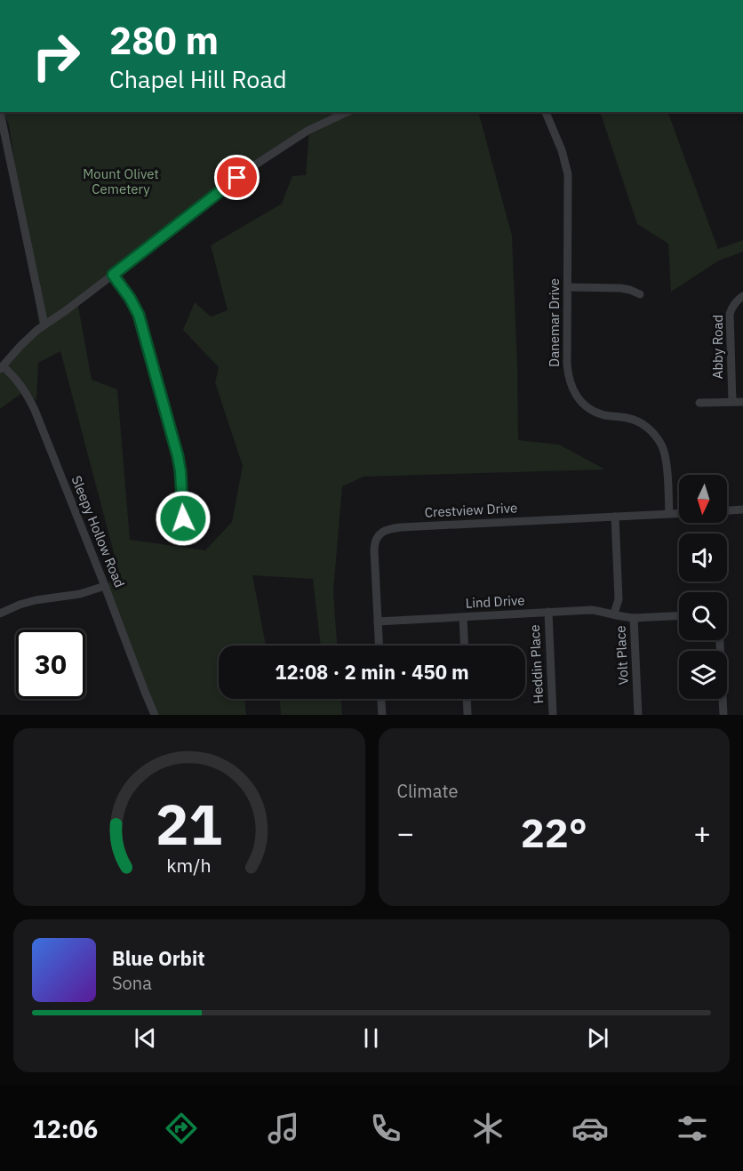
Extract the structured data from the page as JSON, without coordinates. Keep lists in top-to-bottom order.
{
  "streets": {
    "street": [
      "Danemar Drive",
      "Abby Road",
      "Crestview Drive",
      "Sleepy Hollow Road",
      "Lind Drive",
      "Volt Place",
      "Heddin Place"
    ]
  },
  "crossings": [
    ["Danemar Drive", "Crestview Drive"],
    ["Crestview Drive", "Lind Drive"],
    ["Crestview Drive", "Volt Place"],
    ["Lind Drive", "Volt Place"],
    ["Lind Drive", "Heddin Place"]
  ],
  "parks": ["Mount Olivet Cemetery"],
  "north": "bottom",
  "page": {
    "turn": ["280 m", "Chapel Hill Road"],
    "limit": "30",
    "trip": "12:08 · 2 min · 450 m",
    "tile": "Climate",
    "heat": ["−", "22°", "+"],
    "song": ["Blue Orbit", "Sona"],
    "tabs": "12:06",
    "gauge": ["21", "km/h"]
  }
}
